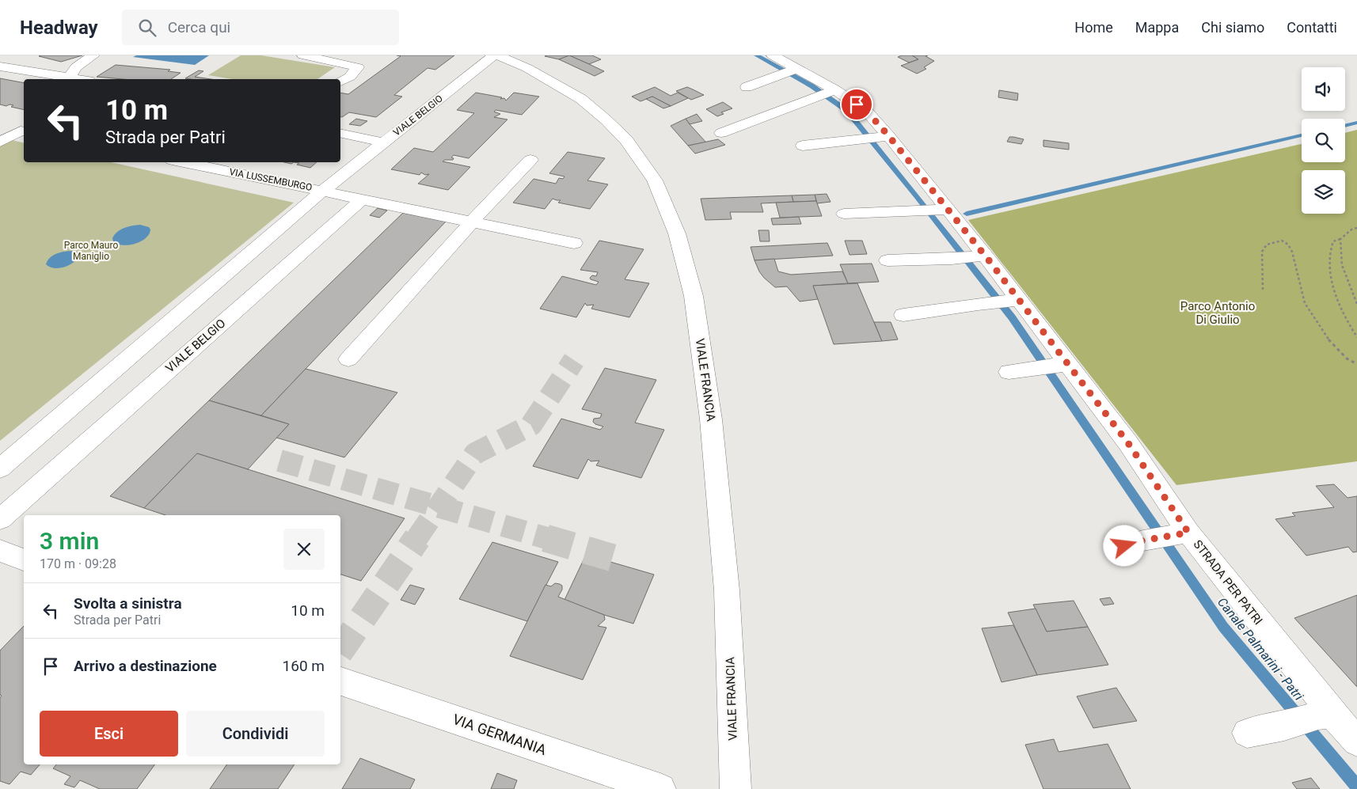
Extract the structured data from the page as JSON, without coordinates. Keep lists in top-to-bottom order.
{
  "streets": {
    "street": [
      "VIALE BELGIO",
      "VIA LUSSEMBURGO",
      "VIALE FRANCIA",
      "STRADA PER PATRI",
      "VIA GERMANIA"
    ]
  },
  "crossings": [
    ["VIALE BELGIO", "VIA LUSSEMBURGO"]
  ],
  "water": ["Canale Palmarini - Patri"],
  "parks": ["Parco Mauro Maniglio", "Parco Antonio Di Giulio"],
  "page": {
    "header": "Headway",
    "search": "Cerca qui",
    "nav": [
      "Home",
      "Mappa",
      "Chi siamo",
      "Contatti"
    ],
    "turn": ["10 m", "Strada per Patri"],
    "heading": ["3 min", "170 m · 09:28"],
    "list": [
      {
        "name": "Svolta a sinistra",
        "note": "Strada per Patri",
        "value": "10 m"
      },
      {
        "name": "Arrivo a destinazione",
        "value": "160 m"
      }
    ],
    "buttons": ["Esci", "Condividi"]
  }
}
